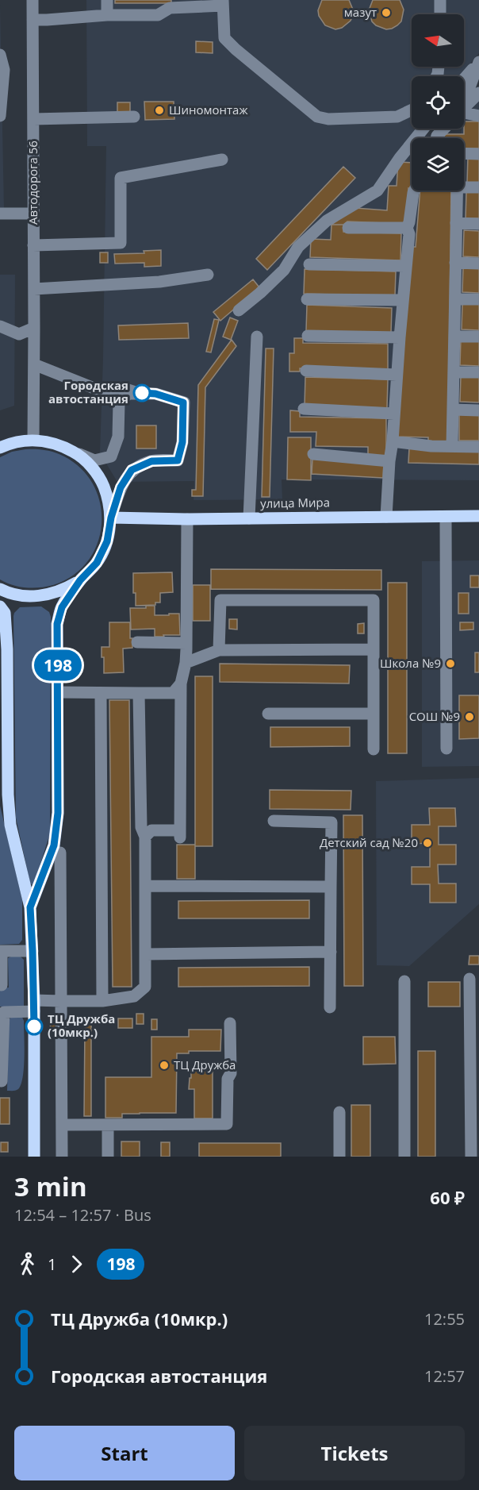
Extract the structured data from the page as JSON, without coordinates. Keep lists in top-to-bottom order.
{
  "streets": {
    "main road": ["улица Мира"],
    "street": ["Автодорога 56"]
  },
  "places": [
    "мазут",
    "Шиномонтаж",
    "Городская автостанция",
    "Школа №9",
    "СОШ №9",
    "Детский сад №20",
    "ТЦ Дружба (10мкр.)",
    "ТЦ Дружба"
  ],
  "lines": ["bus line 198"],
  "north": "left",
  "page": {
    "on_map": "198",
    "heading": ["3 min", "12:54 – 12:57 · Bus", "60 ₽"],
    "legs": ["1", "198"],
    "list": [
      {
        "name": "ТЦ Дружба (10мкр.)",
        "value": "12:55"
      },
      {
        "name": "Городская автостанция",
        "value": "12:57"
      }
    ],
    "buttons": ["Start", "Tickets"]
  }
}
